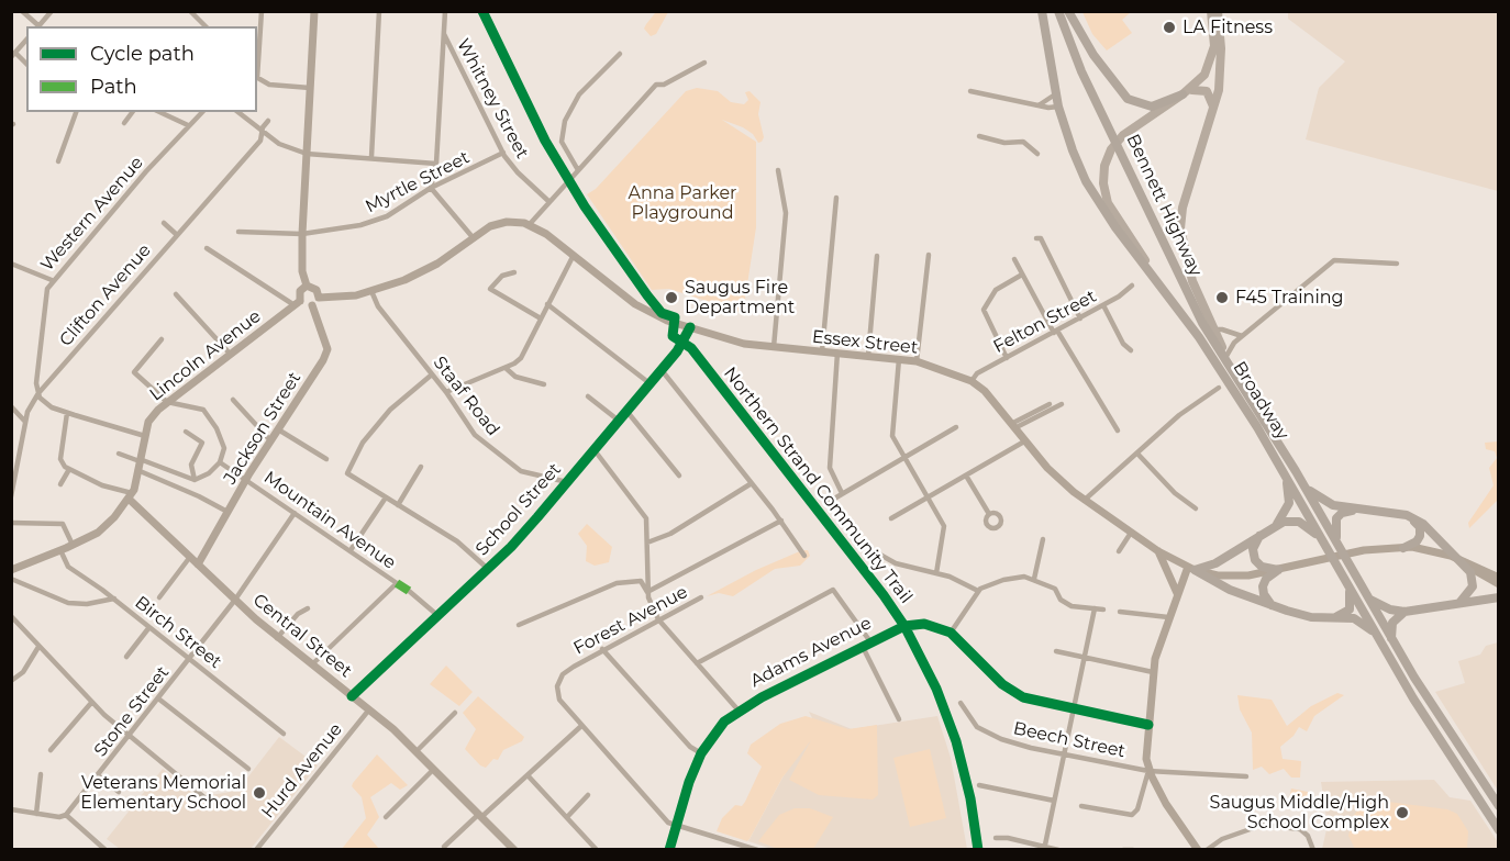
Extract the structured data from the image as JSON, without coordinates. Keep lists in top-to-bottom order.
{
  "streets": {
    "highway": ["Bennett Highway", "Broadway"],
    "main road": [
      "Essex Street",
      "Lincoln Avenue",
      "Jackson Street",
      "Central Street"
    ],
    "street": [
      "Whitney Street",
      "Myrtle Street",
      "Western Avenue",
      "Clifton Avenue",
      "Felton Street",
      "Staaf Road",
      "School Street",
      "Mountain Avenue",
      "Forest Avenue",
      "Birch Street",
      "Adams Avenue",
      "Stone Street",
      "Beech Street",
      "Hurd Avenue"
    ],
    "cycle path": ["Northern Strand Community Trail"]
  },
  "crossings": [
    ["Whitney Street", "Myrtle Street"],
    ["Bennett Highway", "Broadway"],
    ["Western Avenue", "Clifton Avenue"],
    ["Felton Street", "Essex Street"],
    ["Essex Street", "Broadway"],
    ["Essex Street", "School Street"],
    ["Lincoln Avenue", "Jackson Street"],
    ["Lincoln Avenue", "Mountain Avenue"],
    ["Lincoln Avenue", "Central Street"],
    ["Staaf Road", "School Street"],
    ["Jackson Street", "Mountain Avenue"],
    ["Jackson Street", "Central Street"],
    ["School Street", "Central Street"],
    ["Mountain Avenue", "Central Street"],
    ["Mountain Avenue", "Stone Street"],
    ["Birch Street", "Stone Street"],
    ["Central Street", "Stone Street"],
    ["Central Street", "Hurd Avenue"]
  ],
  "parks": ["Anna Parker Playground"],
  "places": [
    "LA Fitness",
    "Saugus Fire Department",
    "F45 Training",
    "Veterans Memorial Elementary School",
    "Saugus Middle/High School Complex"
  ],
  "legend": ["Cycle path", "Path"]
}
